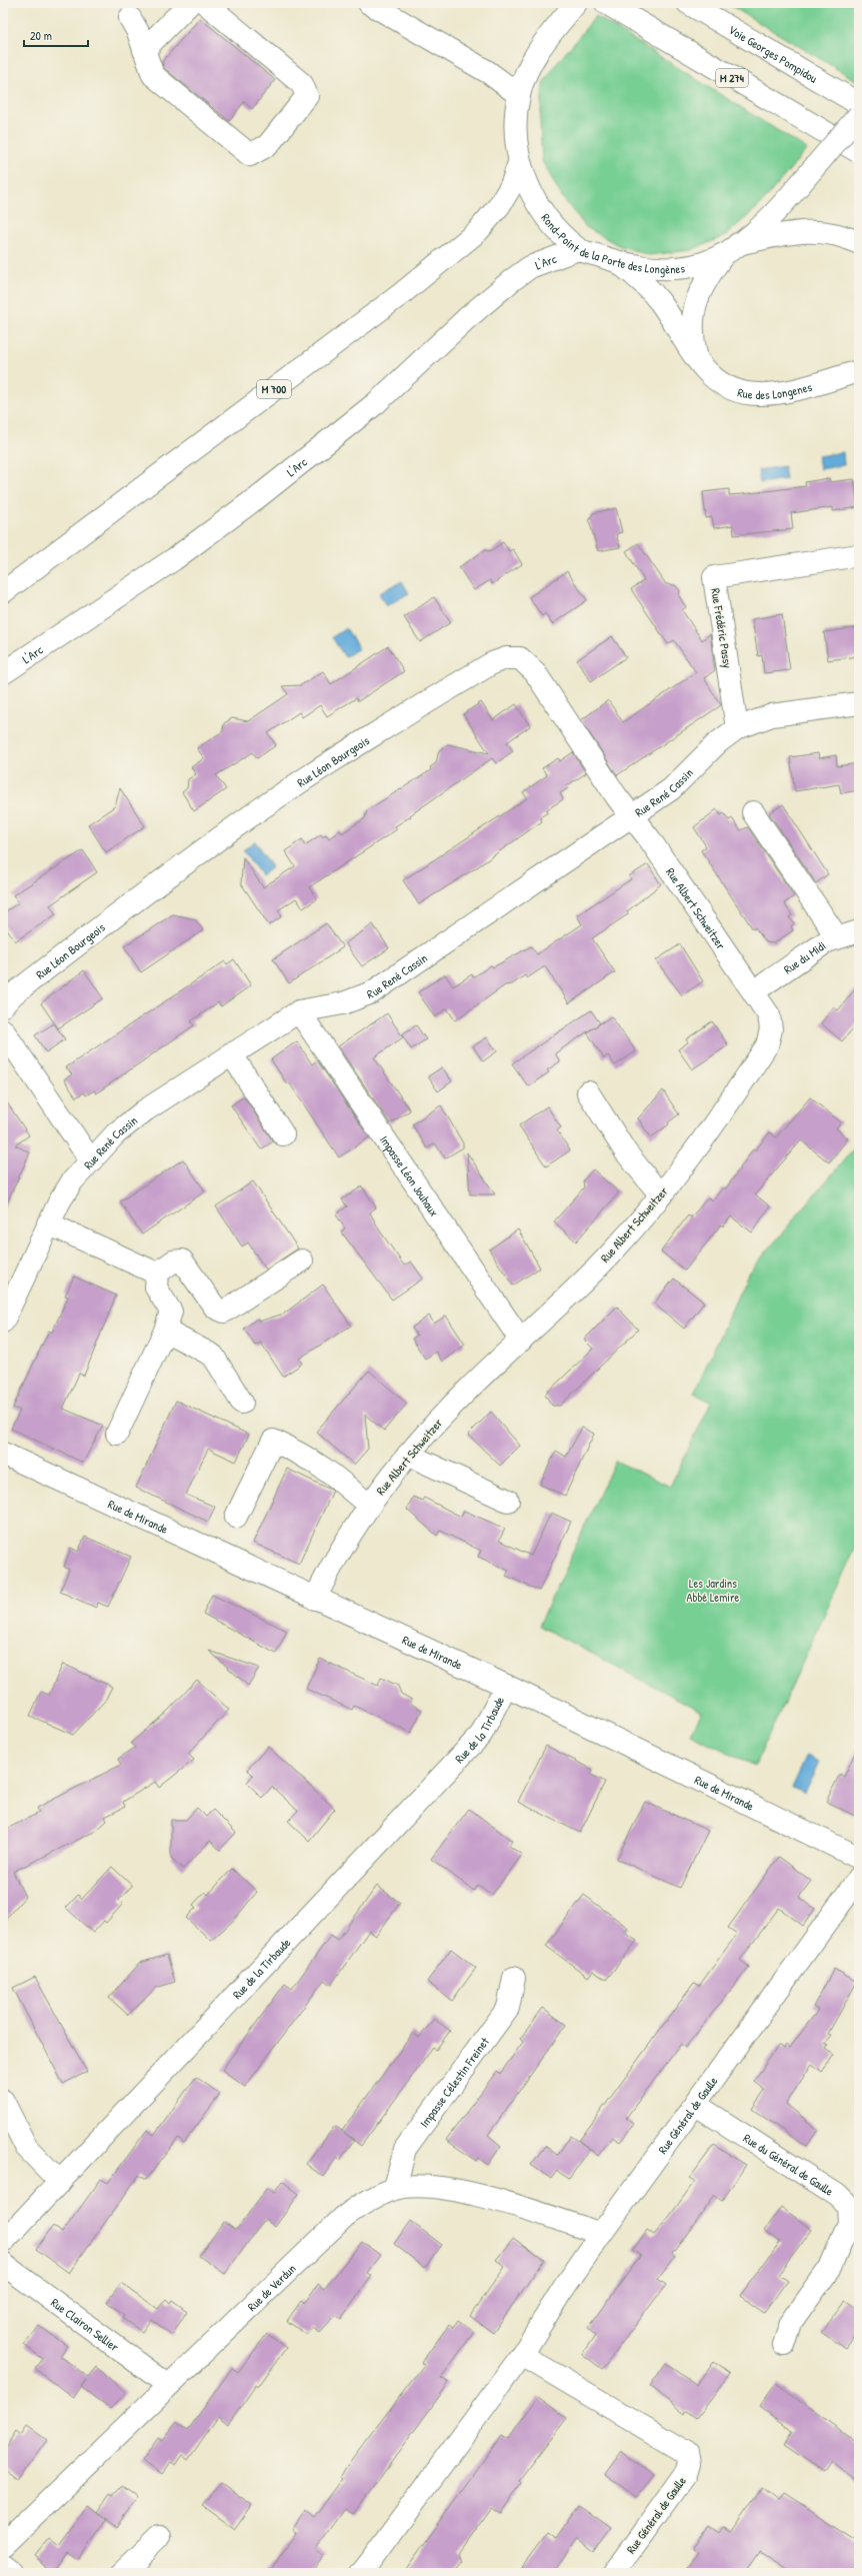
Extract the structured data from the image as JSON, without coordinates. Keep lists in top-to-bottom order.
{
  "streets": {
    "main road": [
      "Voie Georges Pompidou",
      "M 274",
      "Rond-Point de la Porte des Longènes",
      "L'Arc",
      "Rue des Longenes",
      "M 700",
      "Rue Frédéric Passy",
      "Rue Léon Bourgeois",
      "Rue René Cassin",
      "Rue Albert Schweitzer",
      "Rue du Midi",
      "Impasse Léon Jouhaux",
      "Rue de Mirande",
      "Rue de la Tirbaude",
      "Impasse Célestin Freinet",
      "Rue Général de Gaulle",
      "Rue du Général de Gaulle",
      "Rue de Verdun",
      "Rue Clairon Sellier"
    ]
  },
  "crossings": [
    ["Rond-Point de la Porte des Longènes", "L'Arc"],
    ["Rond-Point de la Porte des Longènes", "Rue des Longenes"],
    ["Rond-Point de la Porte des Longènes", "M 700"],
    ["Rue Frédéric Passy", "Rue René Cassin"],
    ["Rue Léon Bourgeois", "Rue René Cassin"],
    ["Rue Léon Bourgeois", "Rue Albert Schweitzer"],
    ["Rue René Cassin", "Rue Albert Schweitzer"],
    ["Rue René Cassin", "Impasse Léon Jouhaux"],
    ["Rue Albert Schweitzer", "Rue du Midi"],
    ["Rue Albert Schweitzer", "Impasse Léon Jouhaux"],
    ["Rue Albert Schweitzer", "Rue de Mirande"],
    ["Rue de Mirande", "Rue de la Tirbaude"],
    ["Impasse Célestin Freinet", "Rue de Verdun"],
    ["Rue Général de Gaulle", "Rue du Général de Gaulle"],
    ["Rue Général de Gaulle", "Rue de Verdun"],
    ["Rue de Verdun", "Rue Clairon Sellier"]
  ],
  "parks": ["Les Jardins Abbé Lemire"],
  "scale_bar": "20 m"
}
